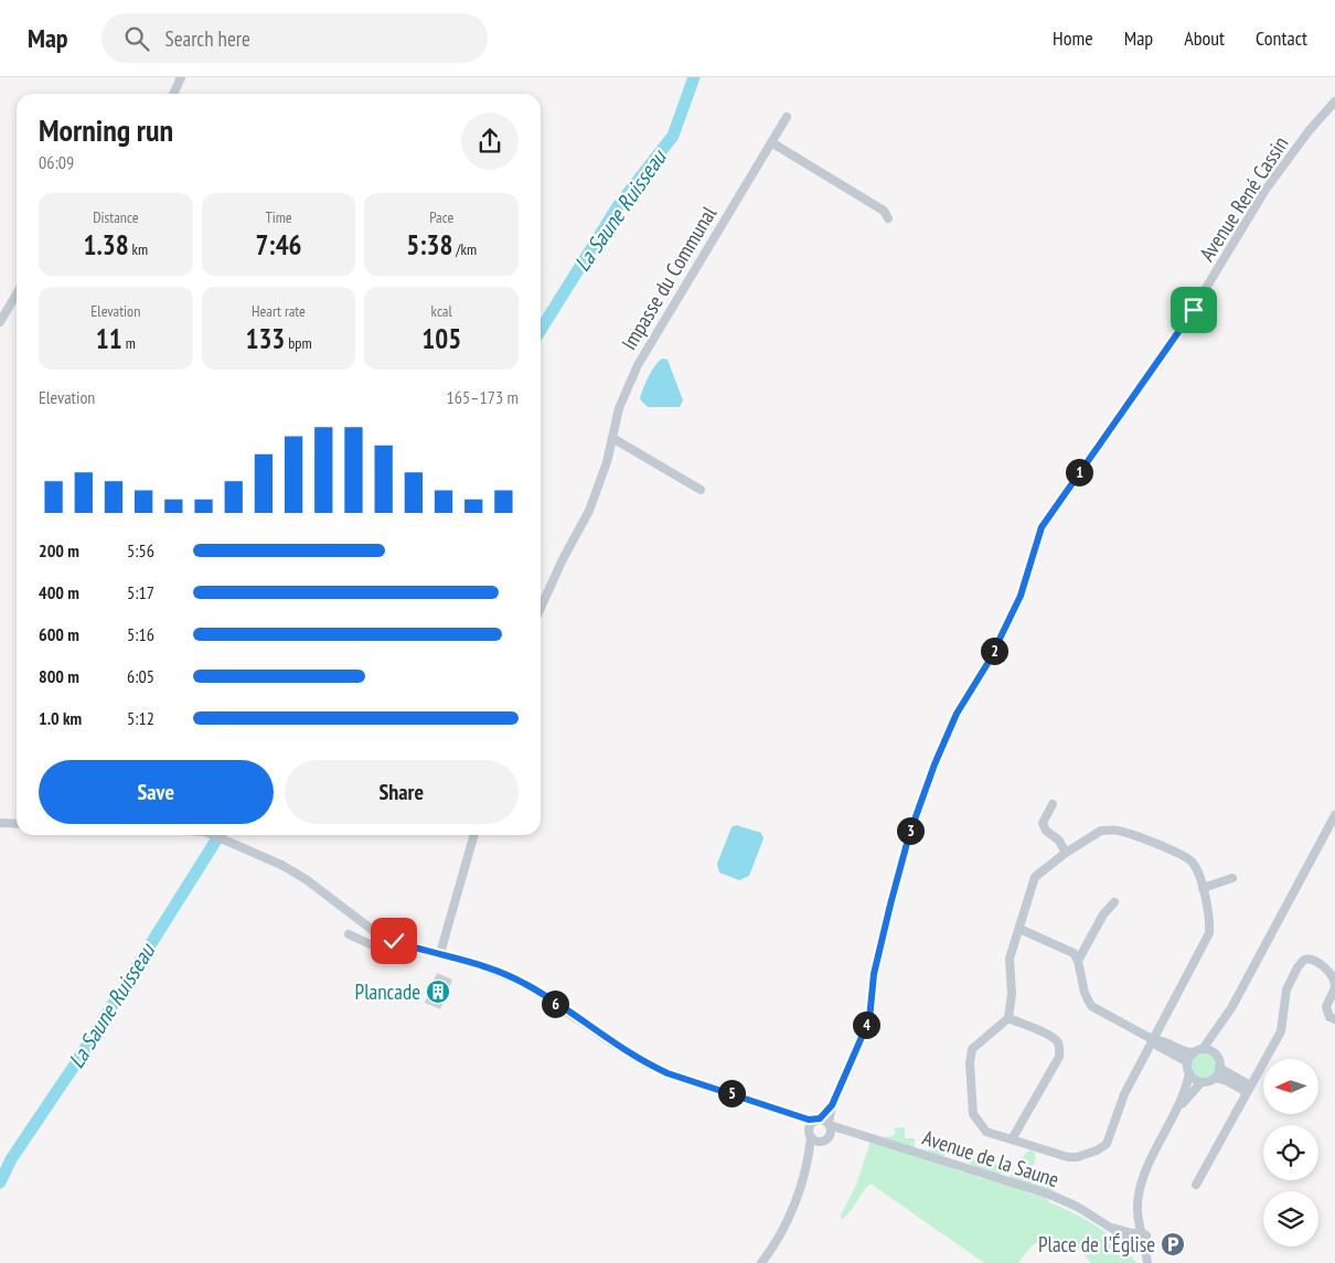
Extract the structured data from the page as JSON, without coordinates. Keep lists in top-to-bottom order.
{
  "streets": {
    "street": ["Avenue René Cassin", "Impasse du Communal", "Avenue de la Saune"]
  },
  "water": ["La Saune Ruisseau"],
  "places": {
    "building": ["Plancade"],
    "parking": ["Place de l'Église"]
  },
  "north": "left",
  "page": {
    "header": "Map",
    "search": "Search here",
    "nav": [
      "Home",
      "Map",
      "About",
      "Contact"
    ],
    "heading": ["Morning run", "06:09"],
    "stats": [
      ["Distance", "1.38 km"],
      ["Time", "7:46"],
      ["Pace", "5:38 /km"],
      ["Elevation", "11 m"],
      ["Heart rate", "133 bpm"],
      ["kcal", "105"]
    ],
    "chart": ["Elevation", "165–173 m"],
    "pins": [
      "1",
      "2",
      "3",
      "6",
      "4",
      "5"
    ],
    "list": [
      {
        "name": "200 m",
        "note": "5:56"
      },
      {
        "name": "400 m",
        "note": "5:17"
      },
      {
        "name": "600 m",
        "note": "5:16"
      },
      {
        "name": "800 m",
        "note": "6:05"
      },
      {
        "name": "1.0 km",
        "note": "5:12"
      }
    ],
    "buttons": ["Save", "Share"]
  }
}
